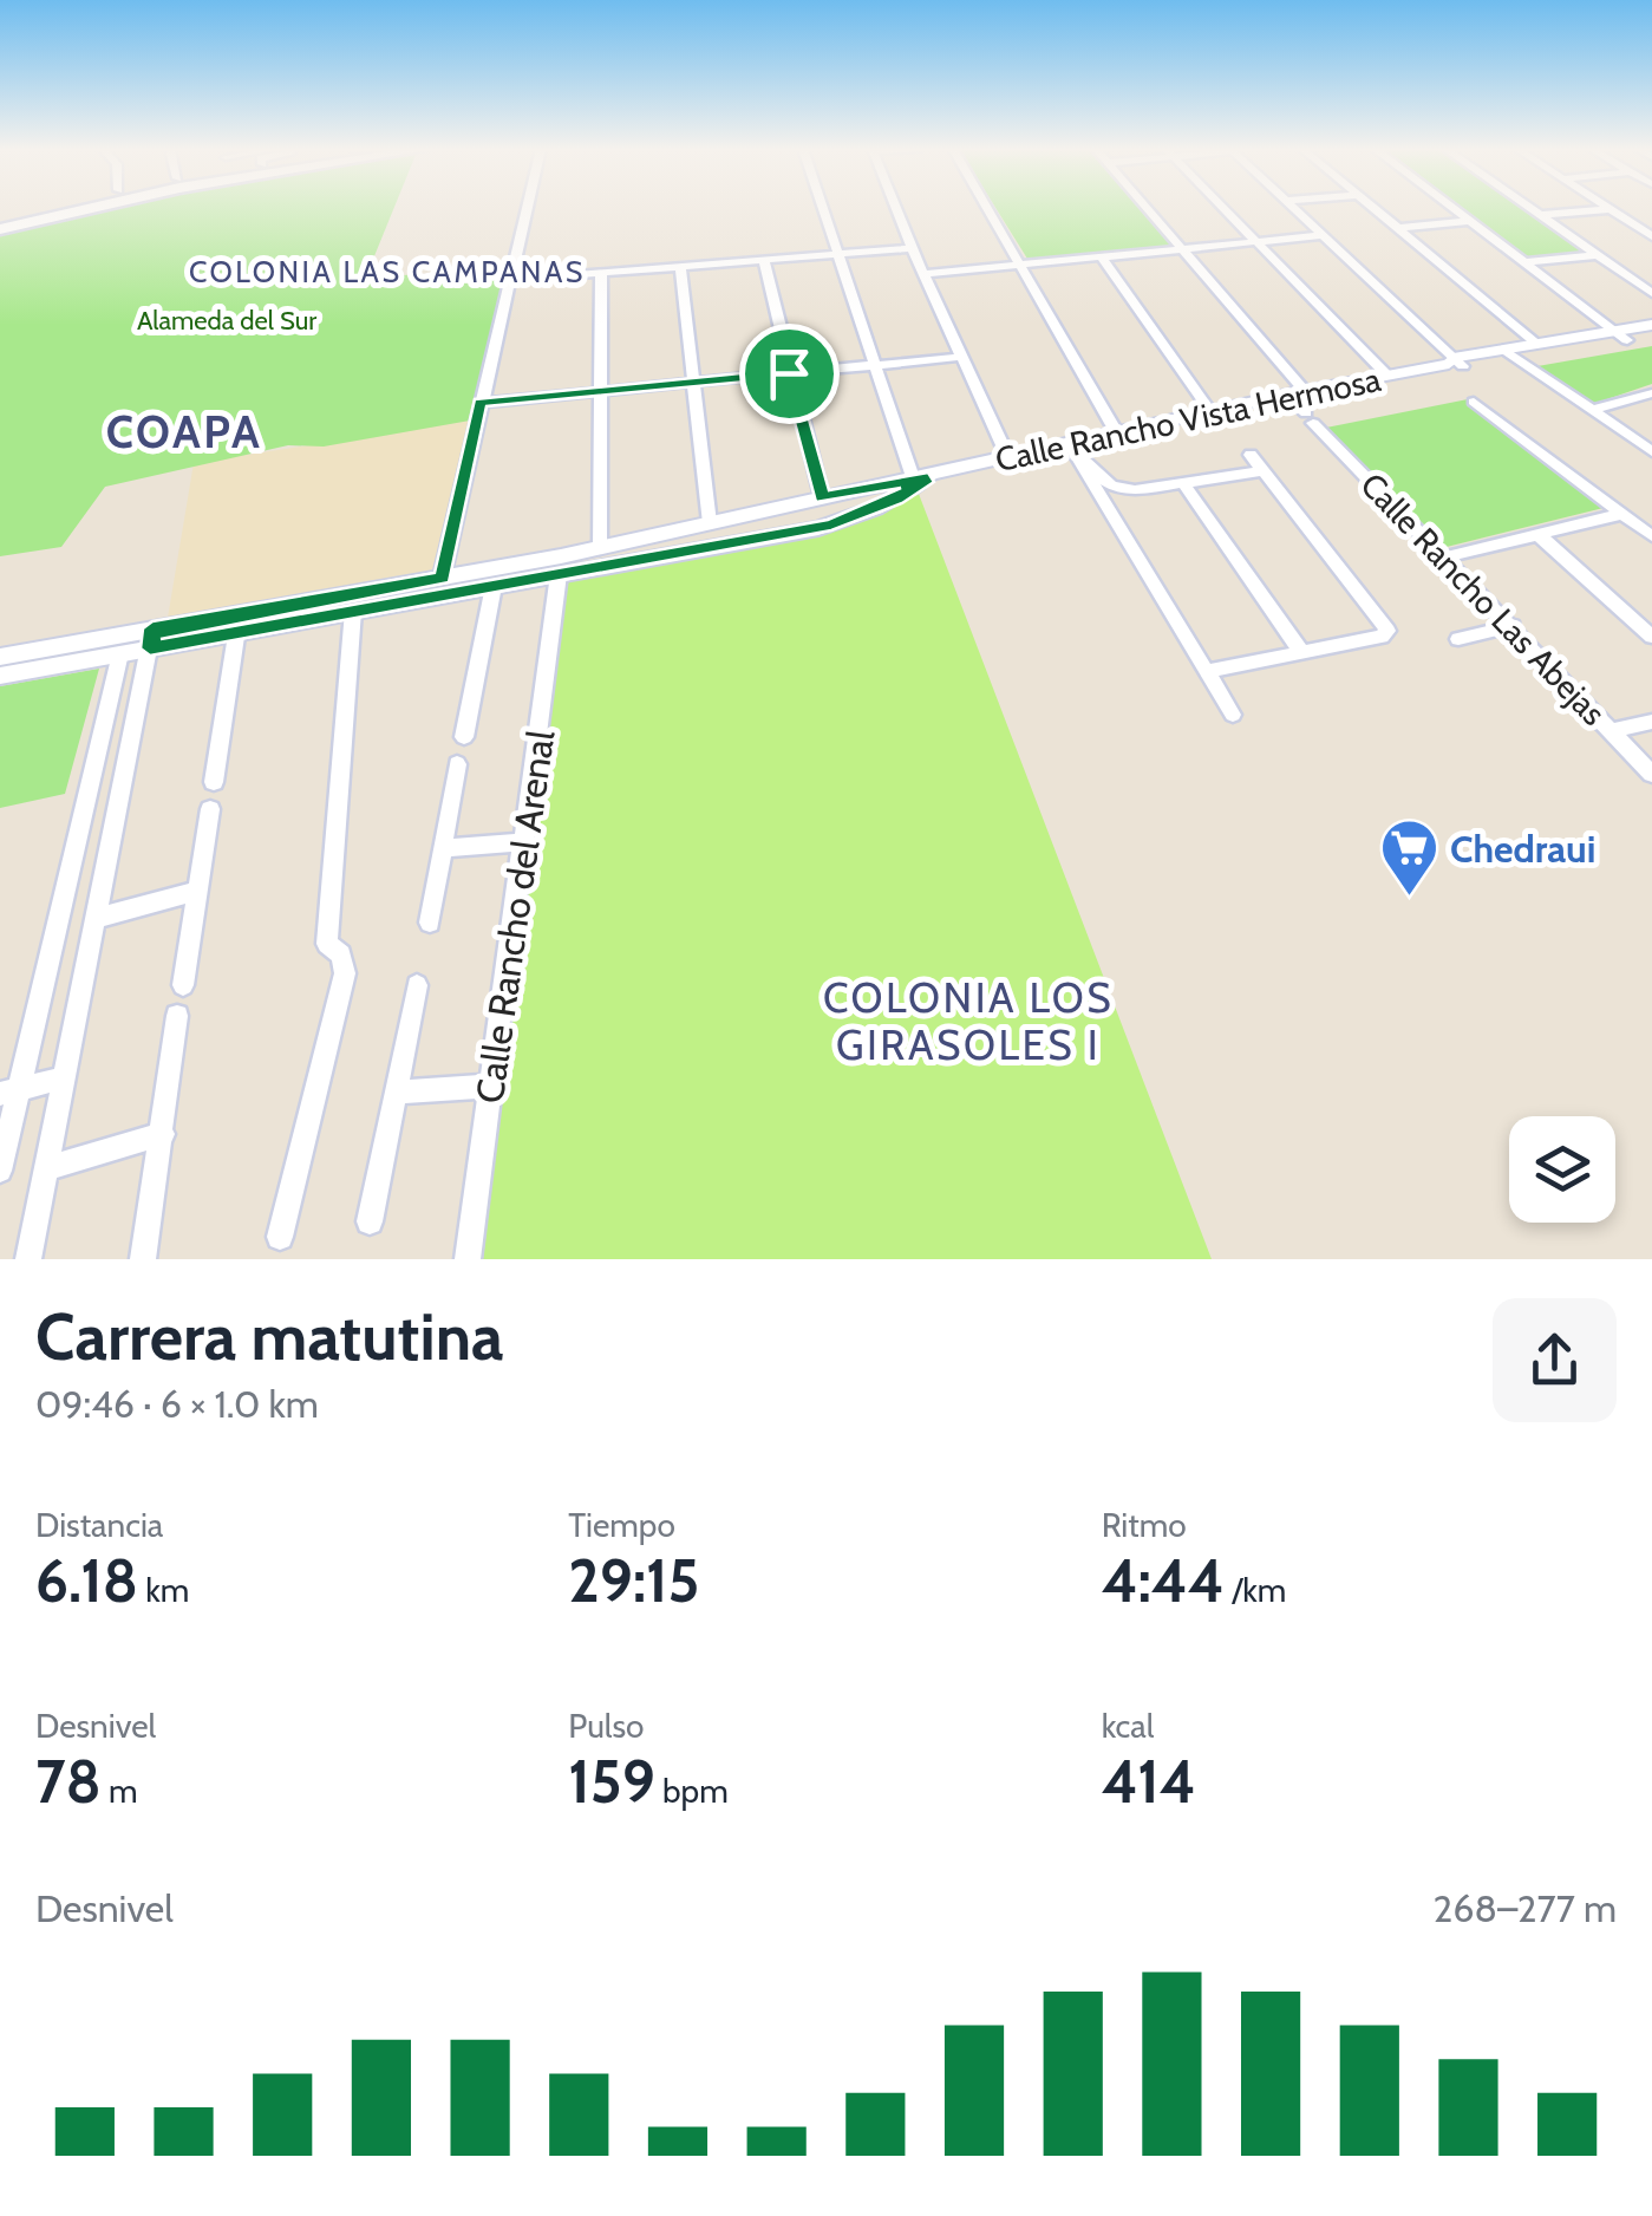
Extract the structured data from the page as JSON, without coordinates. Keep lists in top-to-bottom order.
{
  "streets": {
    "street": ["Calle Rancho Vista Hermosa", "Calle Rancho Las Abejas", "Calle Rancho del Arenal"]
  },
  "crossings": [
    ["Calle Rancho Vista Hermosa", "Calle Rancho Las Abejas"],
    ["Calle Rancho Vista Hermosa", "Calle Rancho del Arenal"]
  ],
  "districts": ["COLONIA LAS CAMPANAS", "COAPA", "COLONIA LOS GIRASOLES I"],
  "parks": ["Alameda del Sur"],
  "places": {
    "supermarket": ["Chedraui"]
  },
  "page": {
    "heading": ["Carrera matutina", "09:46 · 6 × 1.0 km"],
    "stats": [
      ["Distancia", "6.18 km"],
      ["Tiempo", "29:15"],
      ["Ritmo", "4:44 /km"],
      ["Desnivel", "78 m"],
      ["Pulso", "159 bpm"],
      ["kcal", "414"]
    ],
    "chart": ["Desnivel", "268–277 m"]
  }
}
